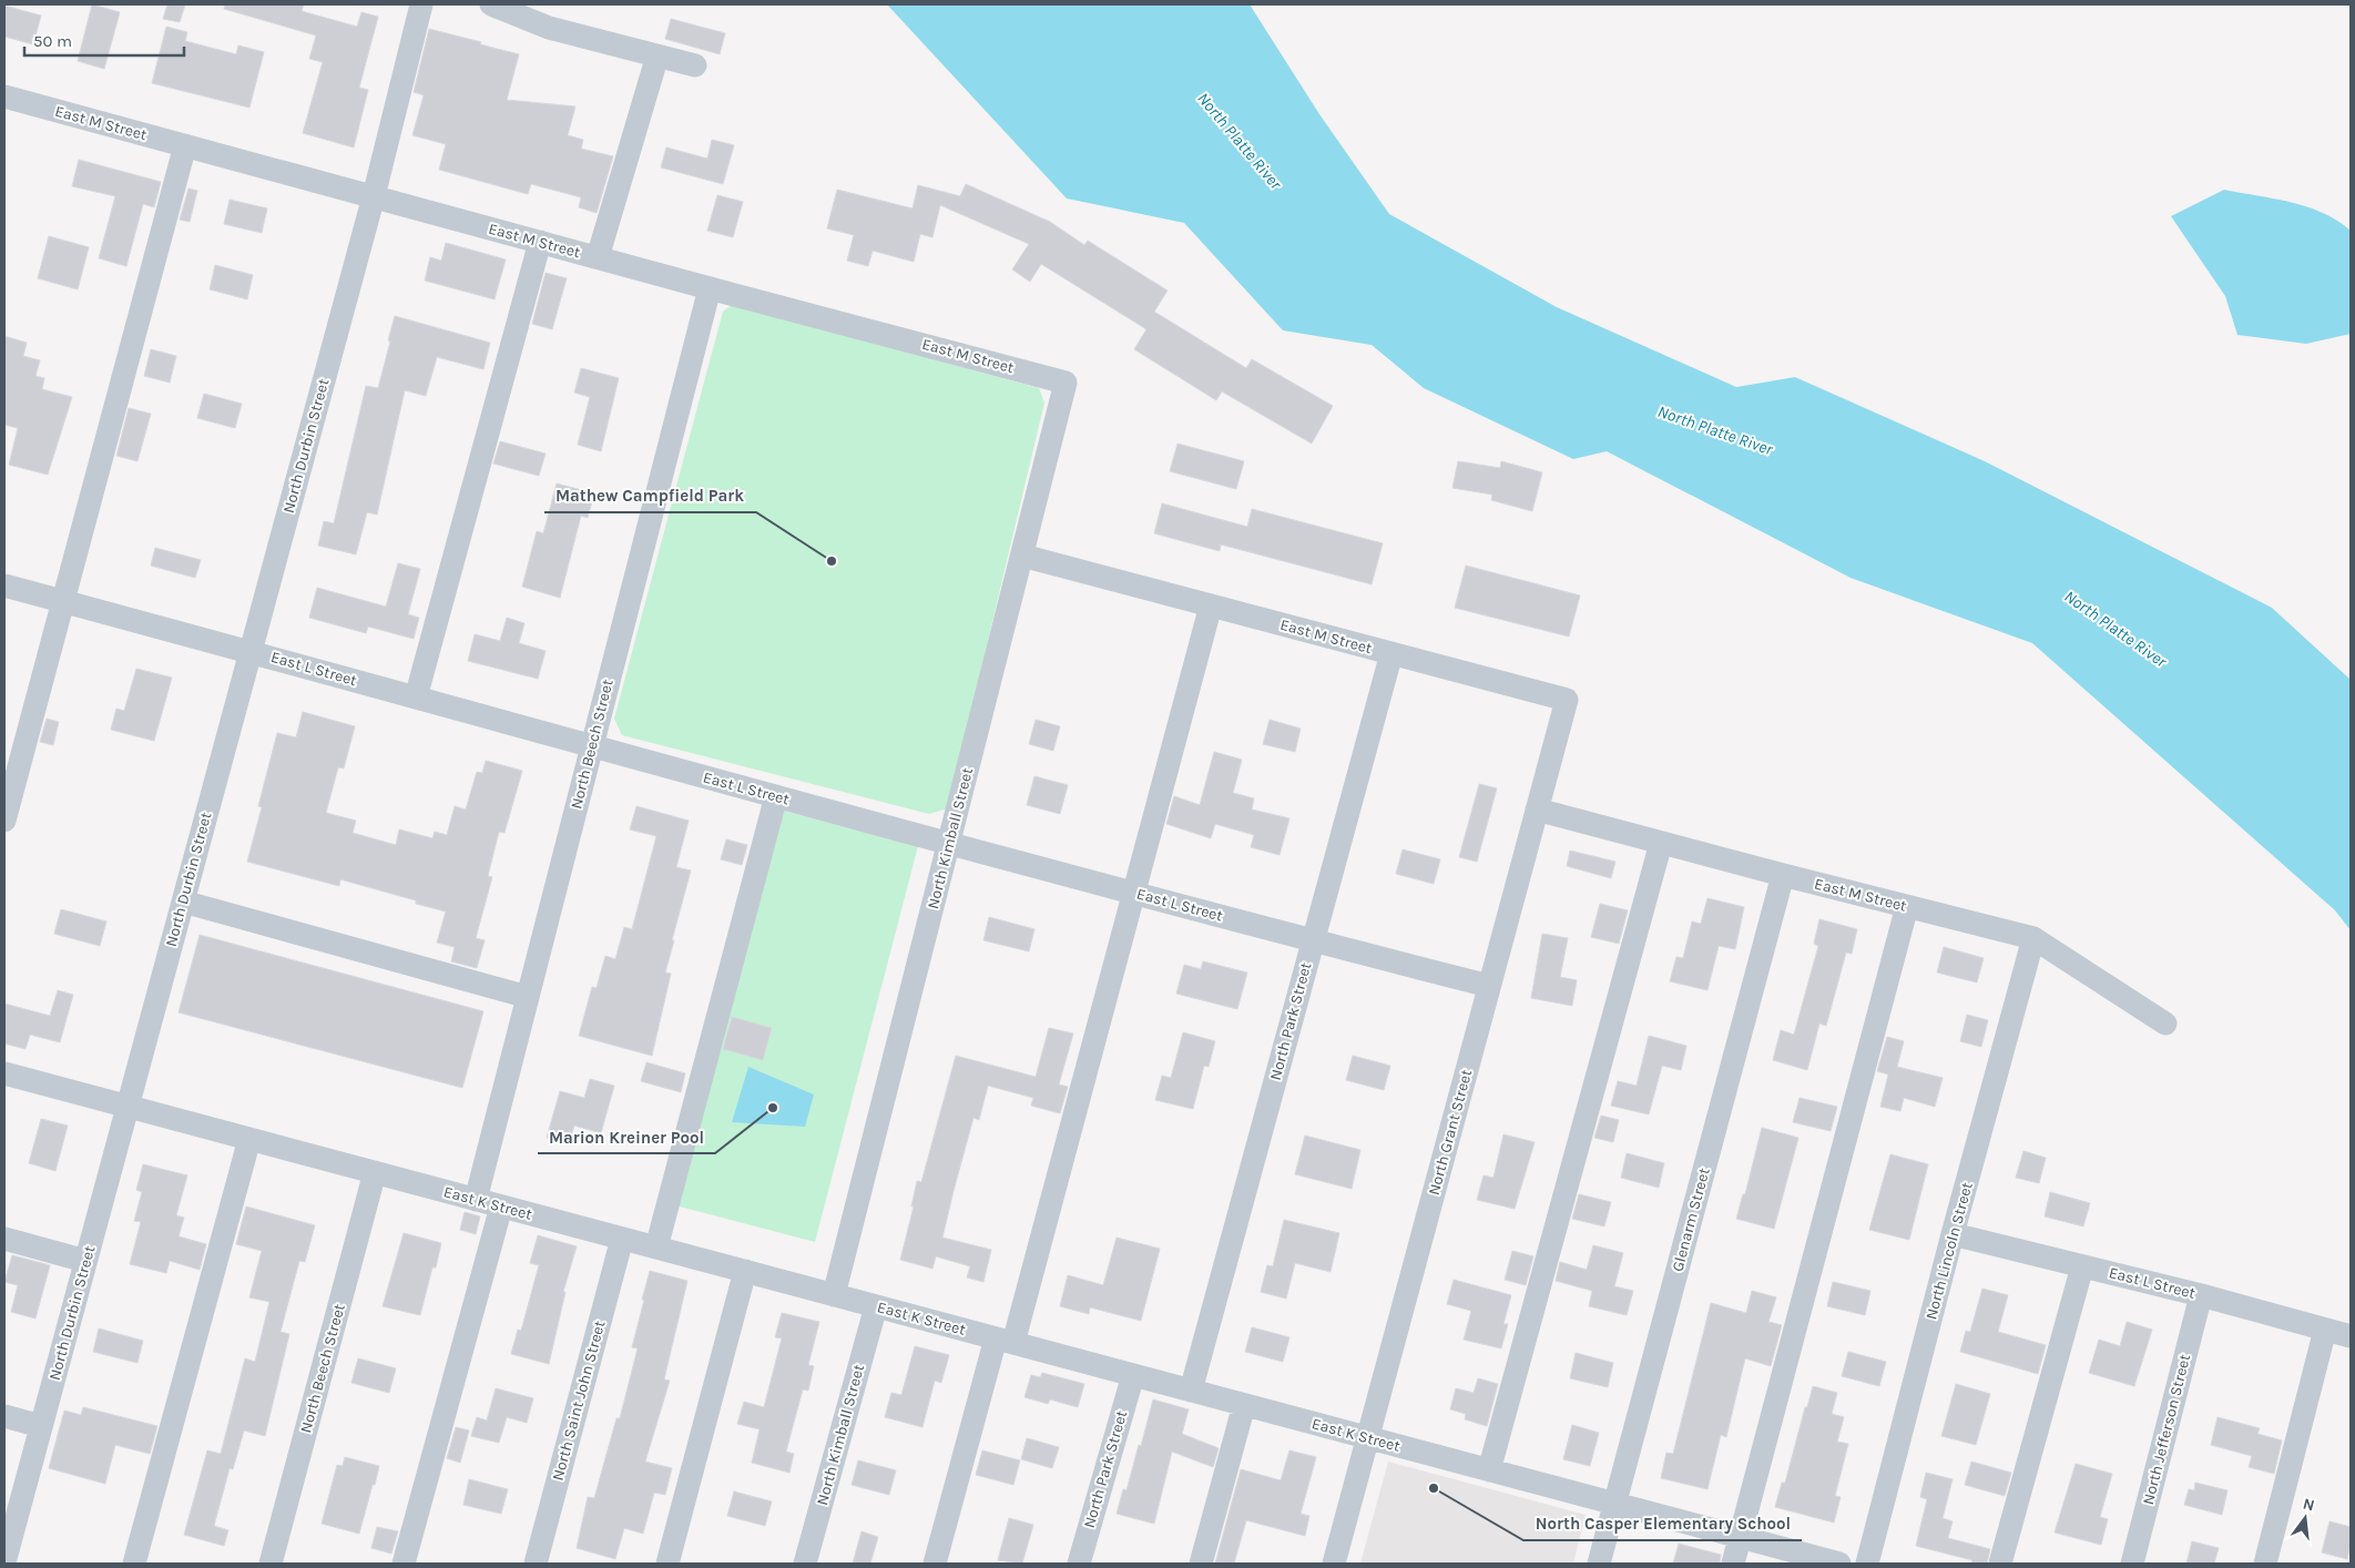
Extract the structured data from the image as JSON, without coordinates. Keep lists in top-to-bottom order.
{
  "streets": {
    "street": [
      "East M Street",
      "North Durbin Street",
      "East L Street",
      "North Beech Street",
      "North Kimball Street",
      "North Park Street",
      "North Grant Street",
      "East K Street",
      "Glenarm Street",
      "North Lincoln Street",
      "North Saint John Street",
      "North Jefferson Street"
    ]
  },
  "crossings": [
    ["East M Street", "North Durbin Street"],
    ["East M Street", "North Beech Street"],
    ["East M Street", "North Kimball Street"],
    ["East M Street", "North Park Street"],
    ["East M Street", "North Grant Street"],
    ["East M Street", "Glenarm Street"],
    ["East M Street", "North Lincoln Street"],
    ["North Durbin Street", "East L Street"],
    ["North Durbin Street", "East K Street"],
    ["East L Street", "North Beech Street"],
    ["East L Street", "North Kimball Street"],
    ["East L Street", "North Park Street"],
    ["East L Street", "North Grant Street"],
    ["East L Street", "North Lincoln Street"],
    ["East L Street", "North Jefferson Street"],
    ["North Beech Street", "East K Street"],
    ["North Kimball Street", "East K Street"],
    ["North Park Street", "East K Street"],
    ["North Grant Street", "East K Street"],
    ["East K Street", "Glenarm Street"],
    ["East K Street", "North Saint John Street"]
  ],
  "water": ["North Platte River"],
  "places": ["Mathew Campfield Park", "Marion Kreiner Pool", "North Casper Elementary School"],
  "scale_bar": "50 m",
  "north": "top"
}
